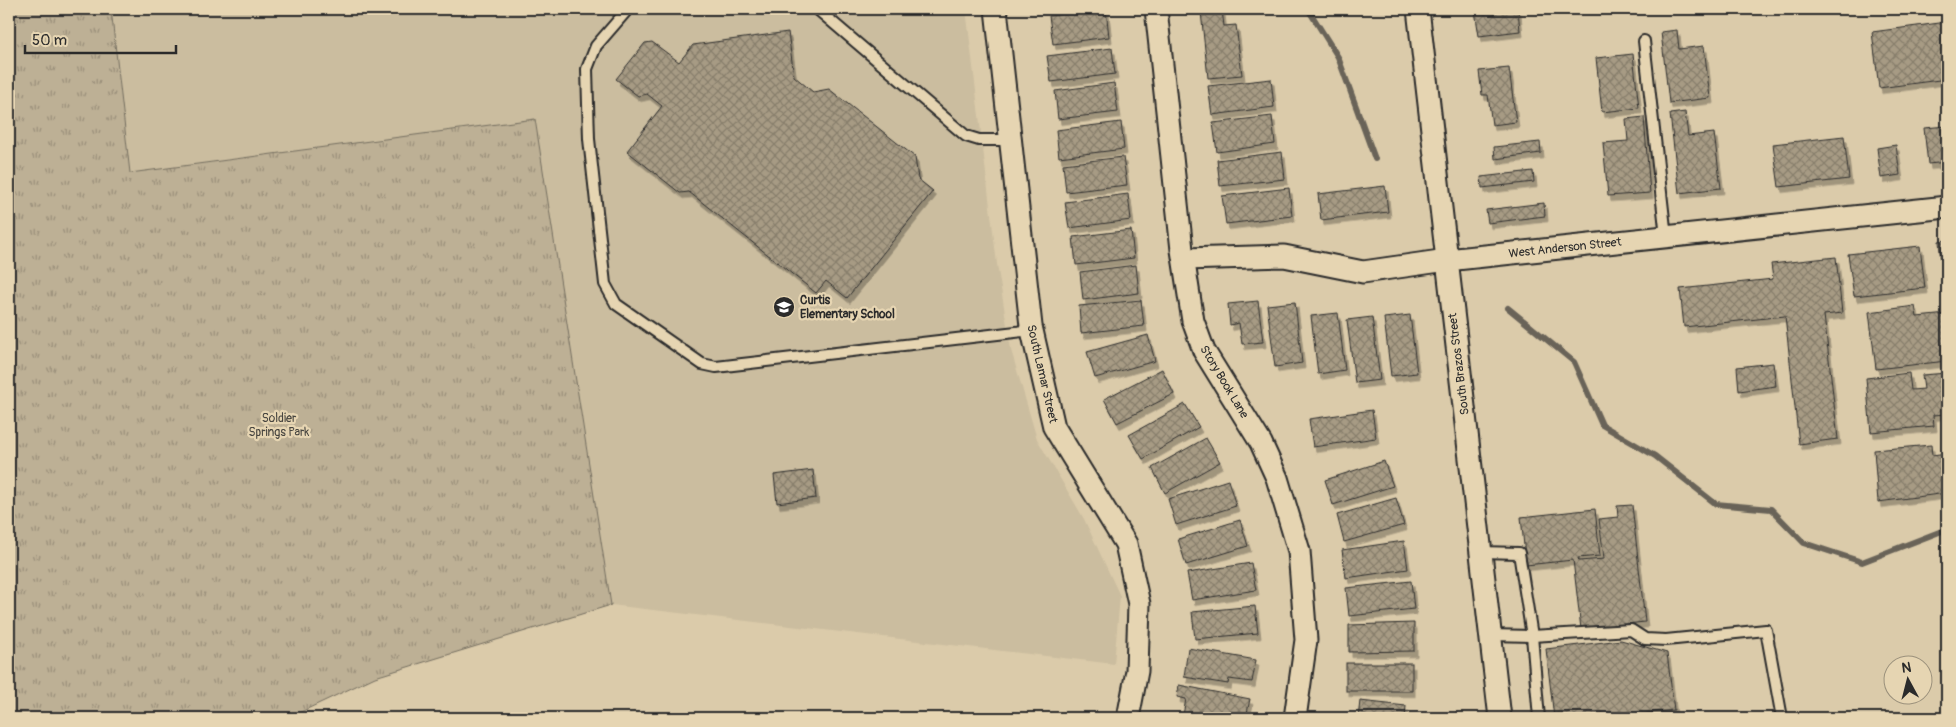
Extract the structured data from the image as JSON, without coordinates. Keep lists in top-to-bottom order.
{
  "streets": {
    "street": [
      "West Anderson Street",
      "South Brazos Street",
      "South Lamar Street",
      "Story Book Lane"
    ]
  },
  "crossings": [
    ["West Anderson Street", "South Brazos Street"],
    ["West Anderson Street", "Story Book Lane"]
  ],
  "parks": ["Soldier Springs Park"],
  "places": {
    "school or university": ["Curtis Elementary School"]
  },
  "scale_bar": "50 m",
  "north": "top"
}
